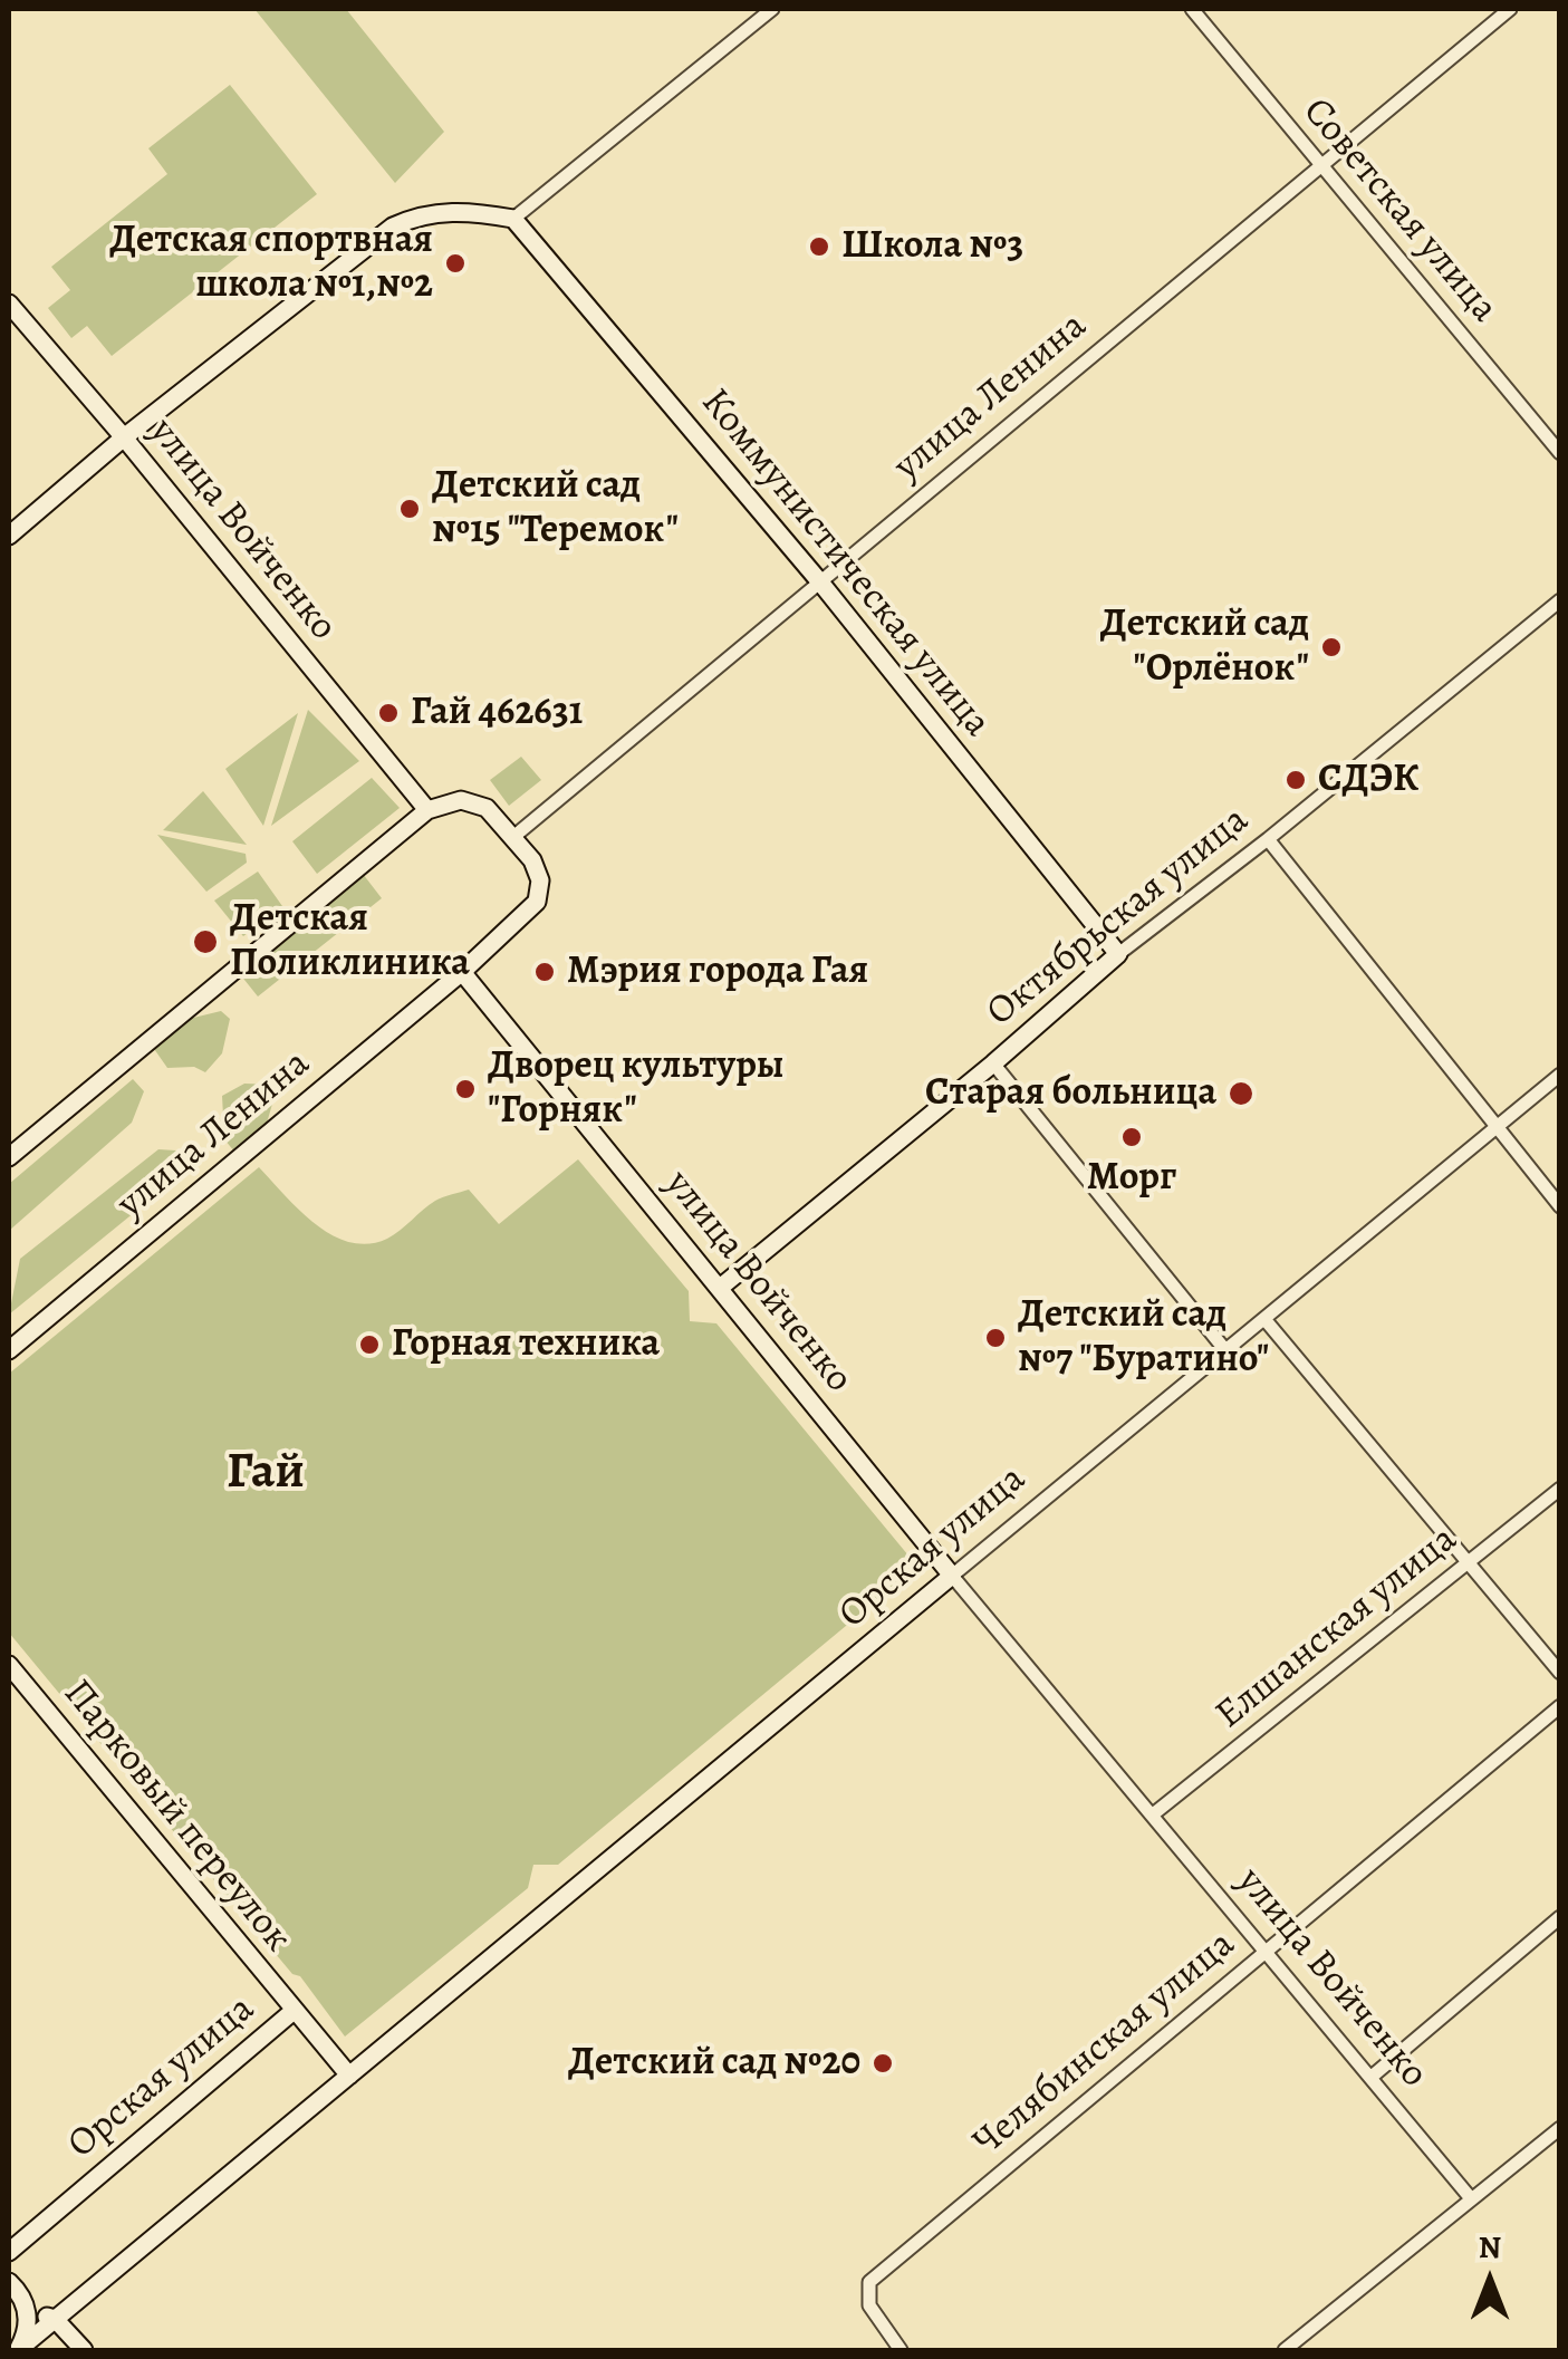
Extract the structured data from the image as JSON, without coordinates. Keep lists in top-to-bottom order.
{
  "streets": {
    "main road": [
      "улица Ленина",
      "улица Войченко",
      "Коммунистическая улица",
      "Октябрьская улица",
      "Орская улица",
      "Парковый переулок"
    ],
    "street": ["Советская улица", "Елшанская улица", "Челябинская улица"]
  },
  "crossings": [
    ["Советская улица", "улица Ленина"],
    ["улица Ленина", "улица Войченко"],
    ["улица Ленина", "Коммунистическая улица"],
    ["улица Войченко", "Октябрьская улица"],
    ["улица Войченко", "Орская улица"],
    ["улица Войченко", "Елшанская улица"],
    ["улица Войченко", "Челябинская улица"],
    ["Коммунистическая улица", "Октябрьская улица"],
    ["Орская улица", "Парковый переулок"]
  ],
  "districts": ["Гай"],
  "places": [
    "Школа №3",
    "Детская спортвная школа №1,№2",
    "Детский сад №15 \"Теремок\"",
    "Детский сад \"Орлёнок\"",
    "Гай 462631",
    "СДЭК",
    "Детская Поликлиника",
    "Мэрия города Гая",
    "Дворец культуры \"Горняк\"",
    "Старая больница",
    "Морг",
    "Детский сад №7 \"Буратино\"",
    "Горная техника",
    "Детский сад №20"
  ],
  "north": "top"
}
